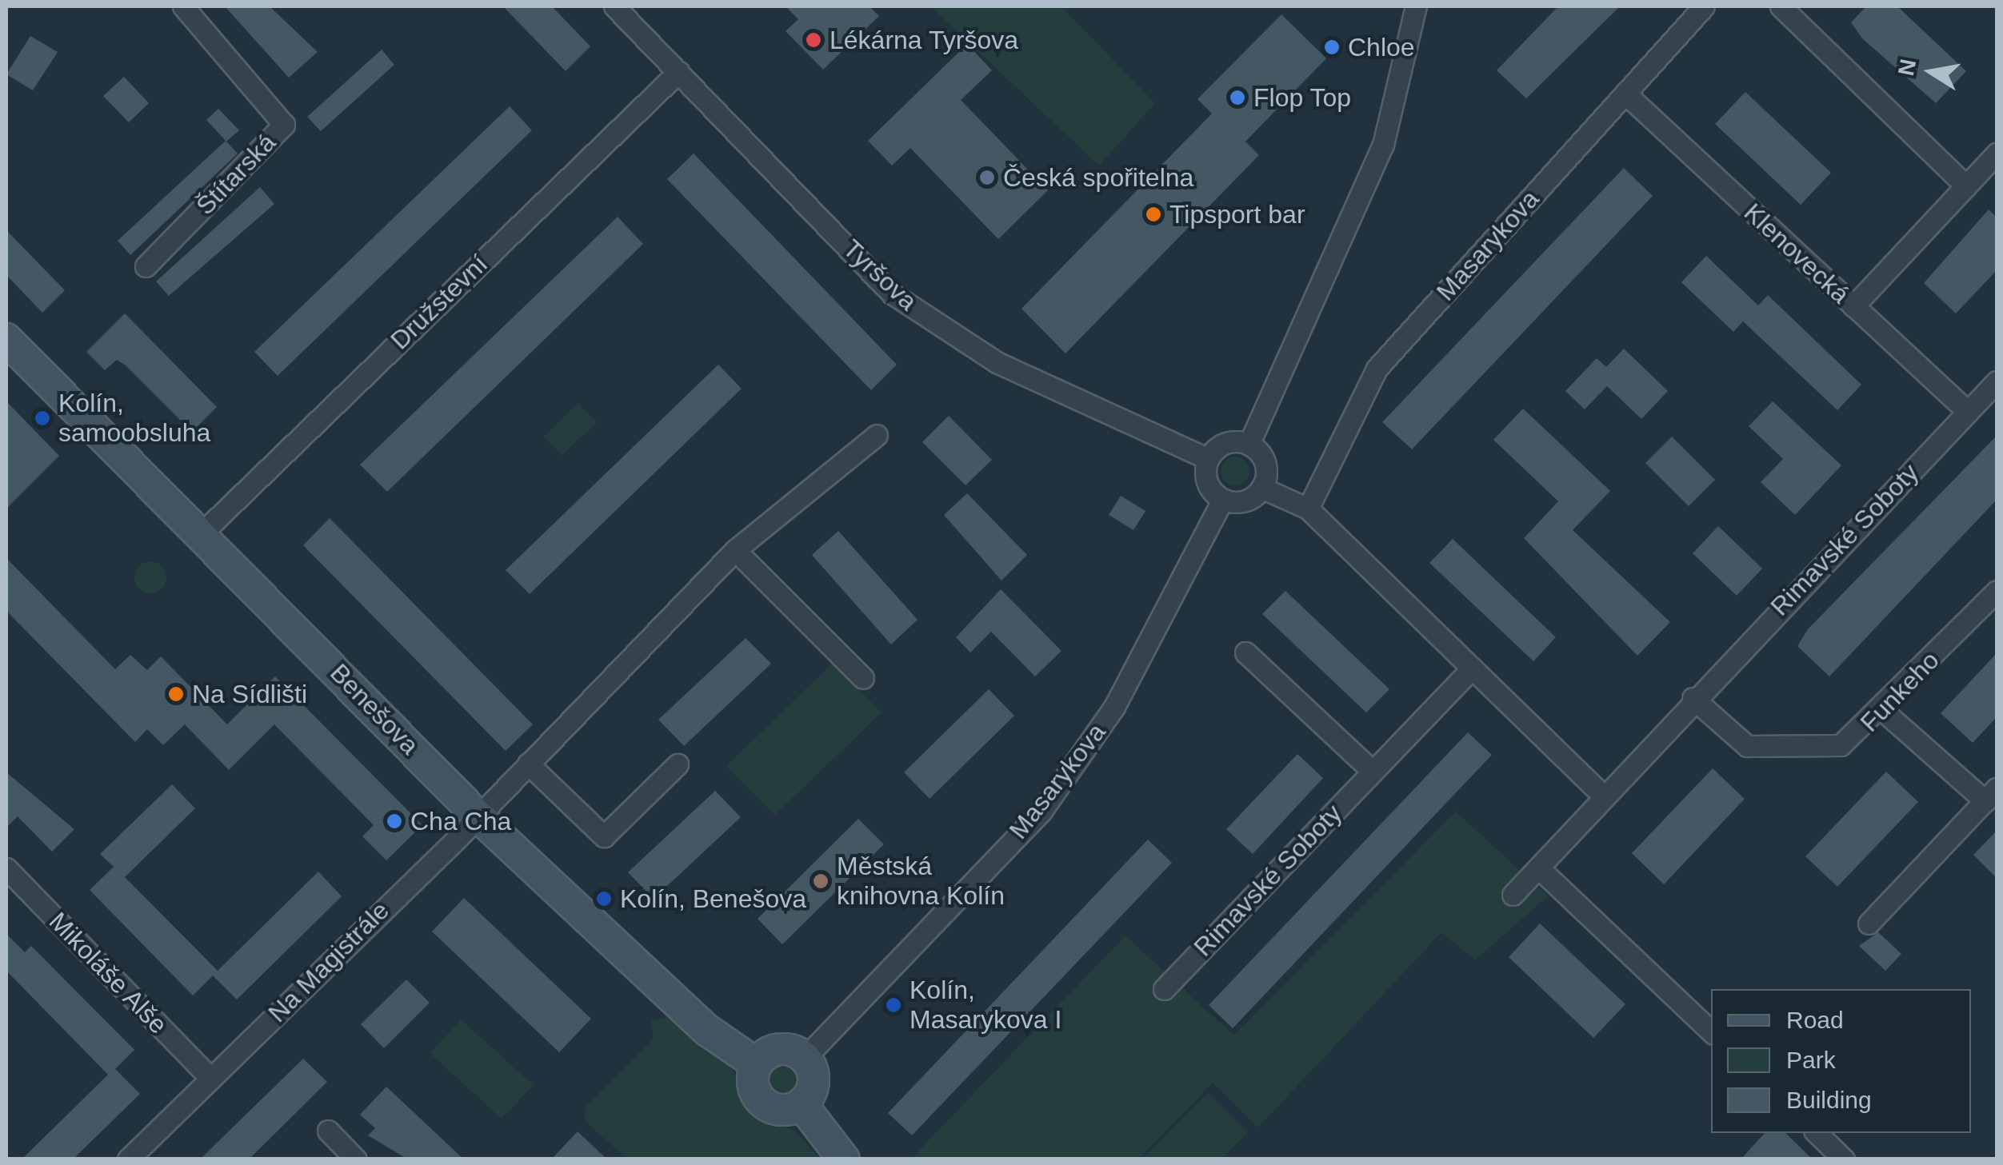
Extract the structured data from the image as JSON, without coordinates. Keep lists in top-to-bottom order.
{
  "streets": {
    "street": [
      "Štítarská",
      "Masarykova",
      "Klenovecká",
      "Tyršova",
      "Družstevní",
      "Rimavské Soboty",
      "Funkeho",
      "Benešova",
      "Na Magistrále",
      "Mikoláše Alše"
    ]
  },
  "crossings": [
    ["Masarykova", "Klenovecká"],
    ["Masarykova", "Tyršova"],
    ["Masarykova", "Benešova"],
    ["Klenovecká", "Rimavské Soboty"],
    ["Tyršova", "Družstevní"],
    ["Družstevní", "Benešova"],
    ["Rimavské Soboty", "Funkeho"],
    ["Benešova", "Na Magistrále"],
    ["Na Magistrále", "Mikoláše Alše"]
  ],
  "places": [
    "Lékárna Tyršova",
    "Chloe",
    "Flop Top",
    "Česká spořitelna",
    "Tipsport bar",
    "Kolín, samoobsluha",
    "Na Sídlišti",
    "Cha Cha",
    "Městská knihovna Kolín",
    "Kolín, Benešova",
    "Kolín, Masarykova I"
  ],
  "legend": ["Road", "Park", "Building"],
  "north": "left"
}
